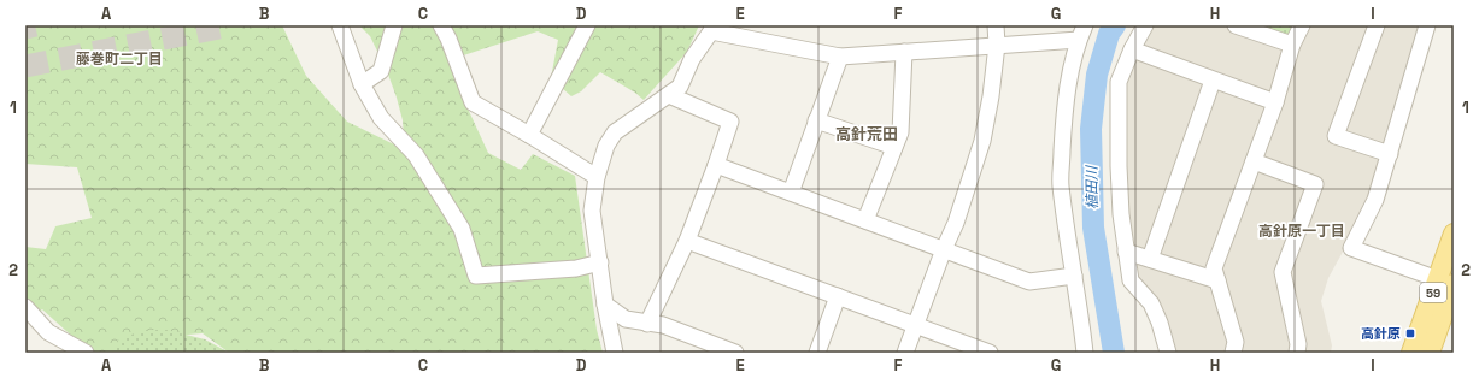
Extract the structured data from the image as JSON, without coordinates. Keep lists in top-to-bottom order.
{
  "streets": {
    "main road": ["59"]
  },
  "districts": ["藤巻町二丁目", "高針荒田", "高針原一丁目"],
  "water": ["植田川"],
  "places": {
    "transit": ["高針原"]
  },
  "grid": {
    "columns": [
      "A",
      "B",
      "C",
      "D",
      "E",
      "F",
      "G",
      "H",
      "I"
    ],
    "rows": ["1", "2"]
  }
}
